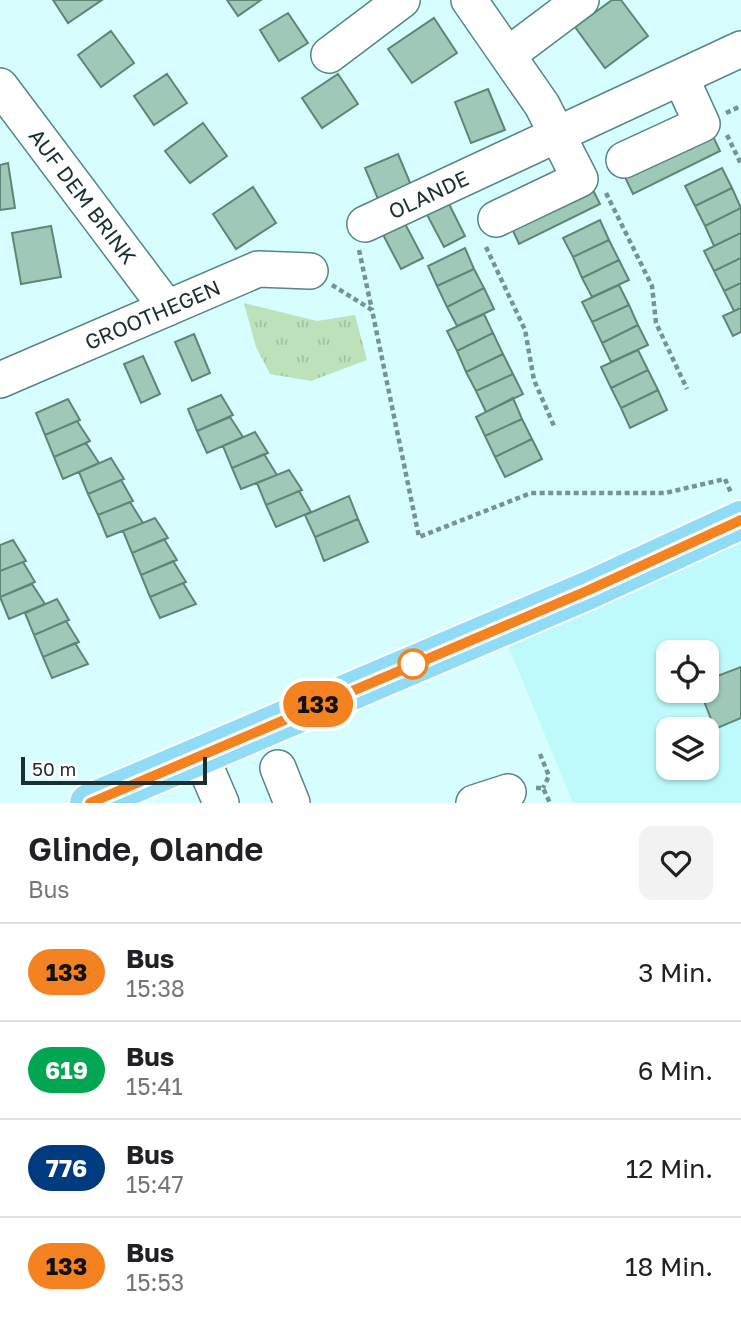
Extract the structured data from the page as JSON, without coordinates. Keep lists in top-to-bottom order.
{
  "streets": {
    "street": ["OLANDE", "AUF DEM BRINK", "GROOTHEGEN"]
  },
  "crossings": [
    ["AUF DEM BRINK", "GROOTHEGEN"]
  ],
  "lines": ["bus line 133"],
  "scale_bar": "50 m",
  "page": {
    "on_map": "133",
    "scale": "50 m",
    "heading": ["Glinde, Olande", "Bus"],
    "list": [
      {
        "mark": "133",
        "name": "Bus",
        "note": "15:38",
        "value": "3 Min."
      },
      {
        "mark": "619",
        "name": "Bus",
        "note": "15:41",
        "value": "6 Min."
      },
      {
        "mark": "776",
        "name": "Bus",
        "note": "15:47",
        "value": "12 Min."
      },
      {
        "mark": "133",
        "name": "Bus",
        "note": "15:53",
        "value": "18 Min."
      }
    ]
  }
}
